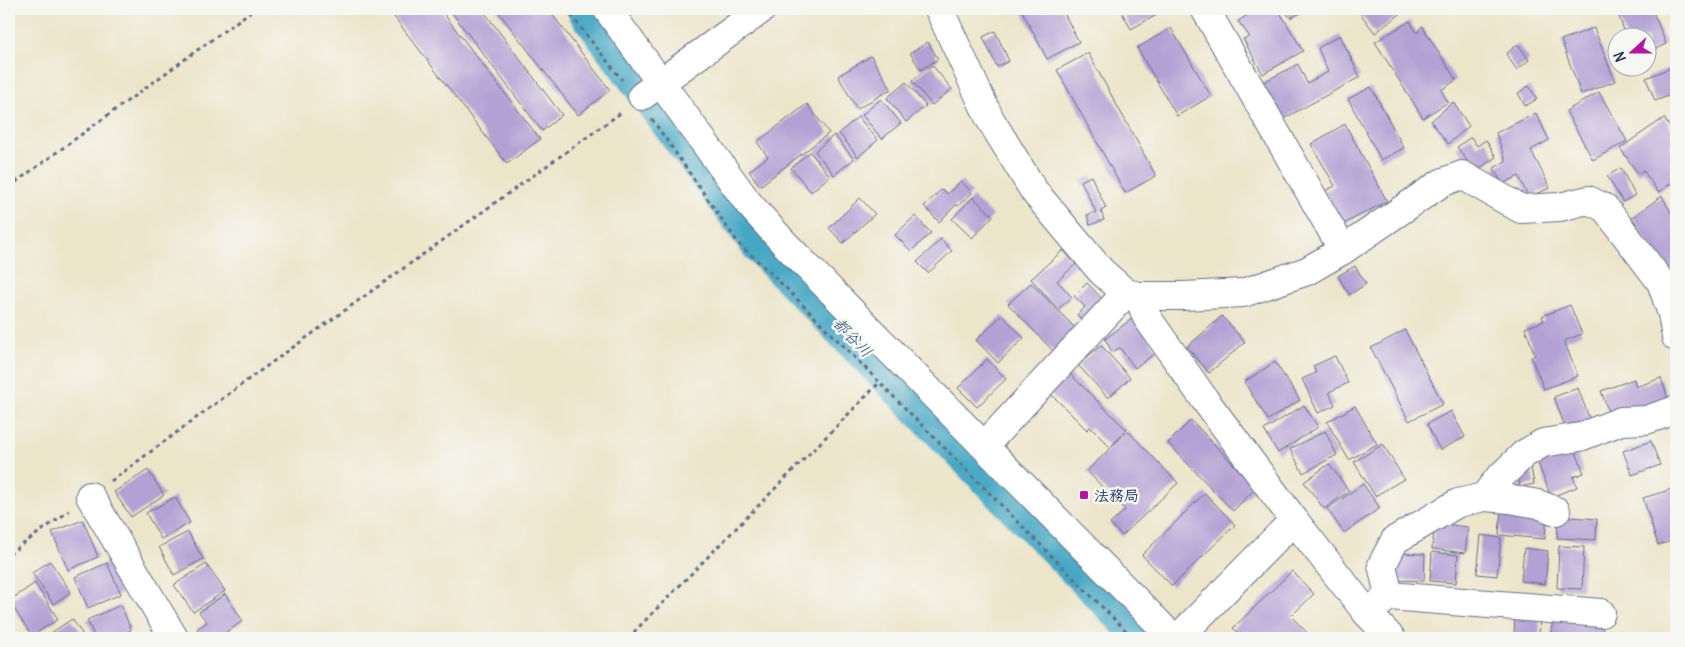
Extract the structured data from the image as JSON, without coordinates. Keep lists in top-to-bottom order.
{
  "water": ["都谷川"],
  "places": {
    "transit": ["法務局"]
  },
  "north": "left"
}
